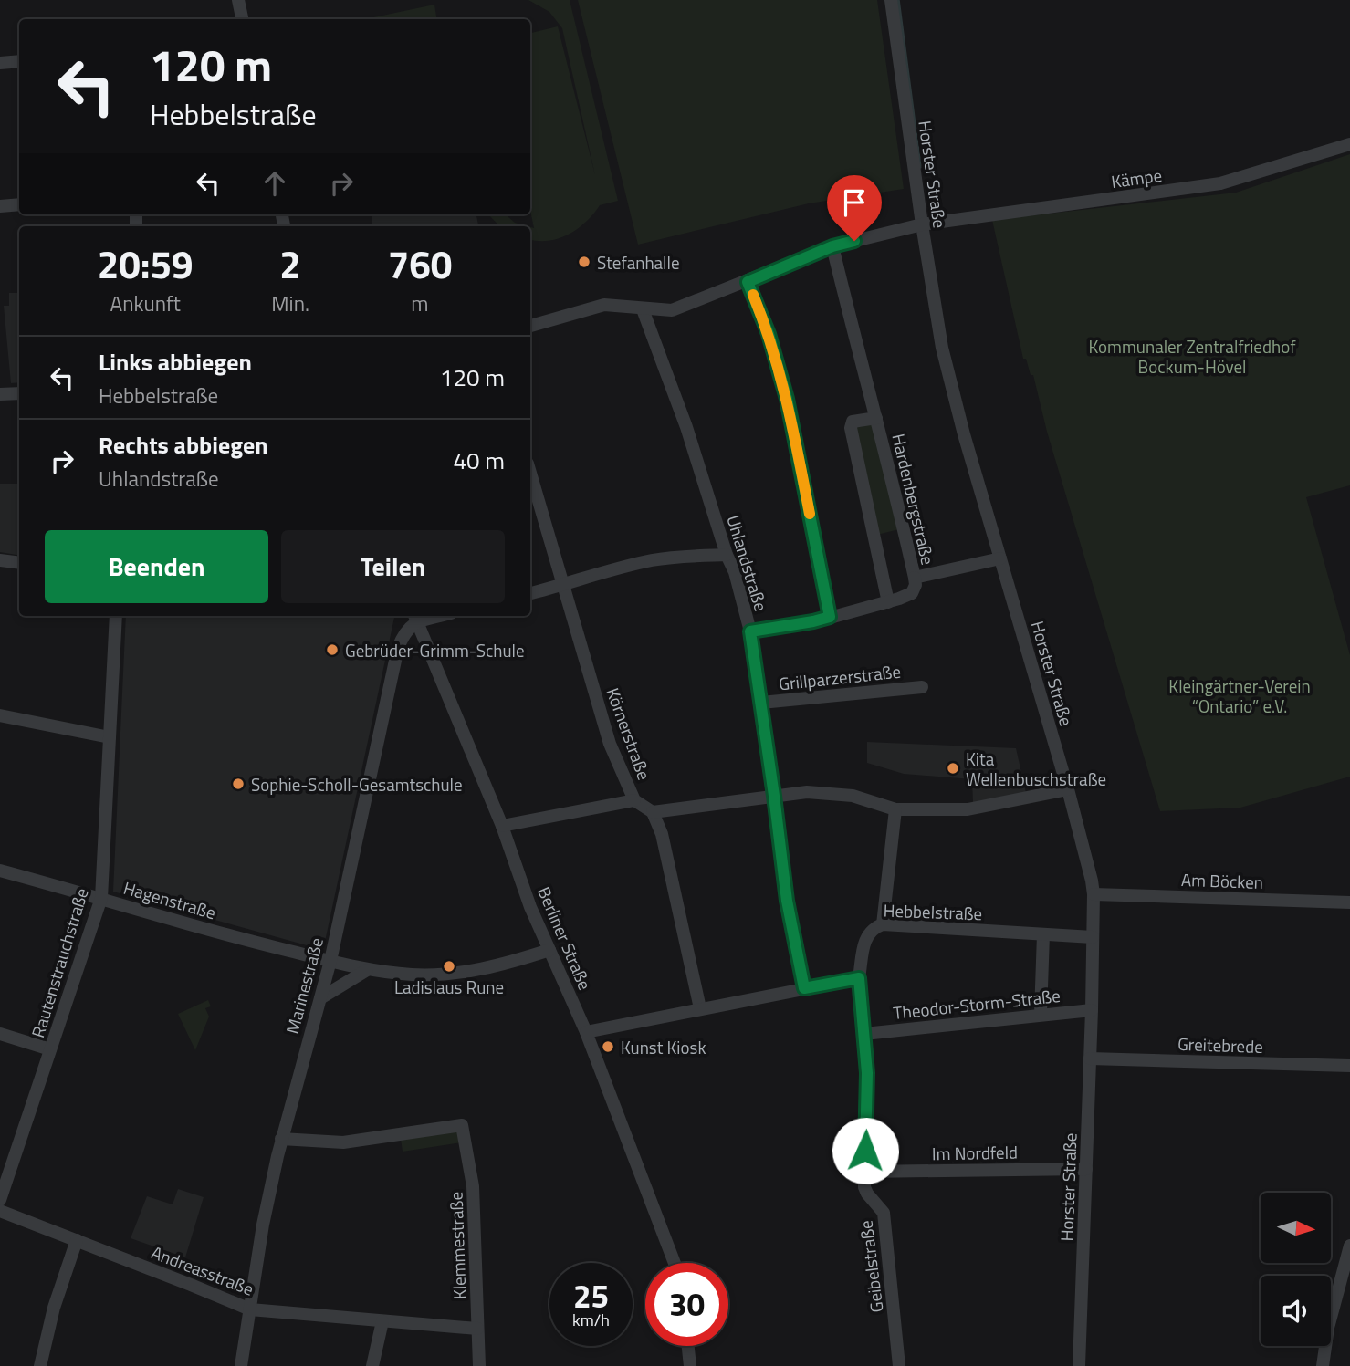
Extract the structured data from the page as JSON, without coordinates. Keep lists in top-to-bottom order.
{
  "streets": {
    "street": [
      "Horster Straße",
      "Kämpe",
      "Hardenbergstraße",
      "Uhlandstraße",
      "Grillparzerstraße",
      "Körnerstraße",
      "Am Böcken",
      "Hagenstraße",
      "Hebbelstraße",
      "Berliner Straße",
      "Rautenstrauchstraße",
      "Marinestraße",
      "Theodor-Storm-Straße",
      "Greitebrede",
      "Im Nordfeld",
      "Klemmestraße",
      "Geibelstraße",
      "Andreasstraße"
    ]
  },
  "crossings": [
    ["Horster Straße", "Kämpe"],
    ["Horster Straße", "Hardenbergstraße"],
    ["Horster Straße", "Am Böcken"],
    ["Horster Straße", "Hebbelstraße"],
    ["Horster Straße", "Theodor-Storm-Straße"],
    ["Horster Straße", "Greitebrede"],
    ["Horster Straße", "Im Nordfeld"],
    ["Kämpe", "Hardenbergstraße"],
    ["Kämpe", "Uhlandstraße"],
    ["Uhlandstraße", "Grillparzerstraße"],
    ["Hagenstraße", "Rautenstrauchstraße"],
    ["Hagenstraße", "Marinestraße"],
    ["Hebbelstraße", "Geibelstraße"],
    ["Berliner Straße", "Marinestraße"],
    ["Marinestraße", "Klemmestraße"],
    ["Marinestraße", "Andreasstraße"],
    ["Theodor-Storm-Straße", "Geibelstraße"],
    ["Im Nordfeld", "Geibelstraße"],
    ["Klemmestraße", "Andreasstraße"]
  ],
  "parks": ["Kommunaler Zentralfriedhof Bockum-Hövel", "Kleingärtner-Verein “Ontario” e.V."],
  "places": [
    "Stefanhalle",
    "Gebrüder-Grimm-Schule",
    "Kita Wellenbuschstraße",
    "Sophie-Scholl-Gesamtschule",
    "Ladislaus Rune",
    "Kunst Kiosk"
  ],
  "north": "right",
  "page": {
    "turn": ["120 m", "Hebbelstraße"],
    "eta": [
      "20:59",
      "Ankunft",
      "2",
      "Min.",
      "760",
      "m"
    ],
    "list": [
      {
        "name": "Links abbiegen",
        "note": "Hebbelstraße",
        "value": "120 m"
      },
      {
        "name": "Rechts abbiegen",
        "note": "Uhlandstraße",
        "value": "40 m"
      }
    ],
    "buttons": ["Beenden", "Teilen"],
    "speed": "25 km/h",
    "limit": "30"
  }
}
